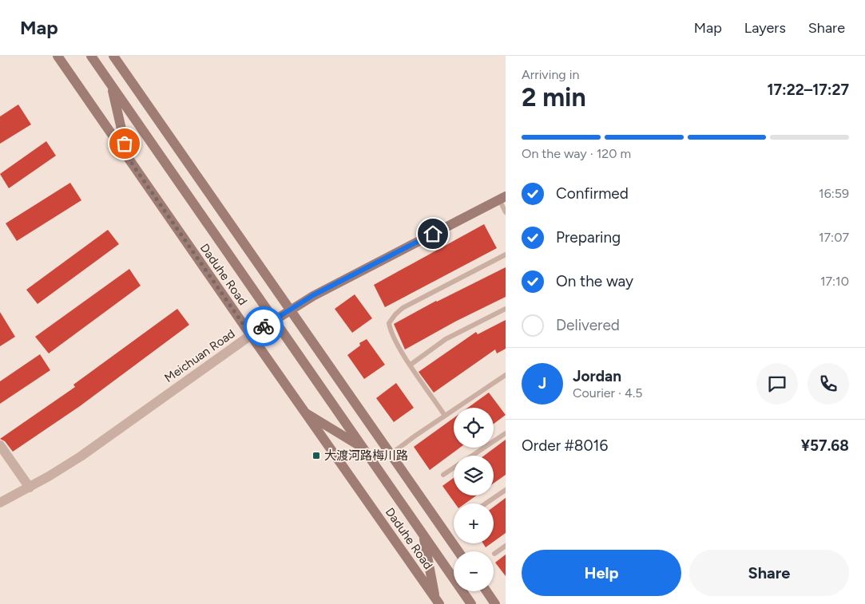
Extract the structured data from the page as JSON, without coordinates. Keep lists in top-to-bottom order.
{
  "streets": {
    "main road": ["Daduhe Road", "Meichuan Road"]
  },
  "crossings": [
    ["Daduhe Road", "Meichuan Road"]
  ],
  "places": {
    "transit": ["大渡河路梅川路"]
  },
  "page": {
    "header": "Map",
    "nav": ["Map", "Layers", "Share"],
    "heading": ["2 min", "Arriving in", "17:22–17:27"],
    "panel": [
      "Jordan",
      "Courier · 4.5",
      "Order #8016",
      "¥57.68"
    ],
    "bar": "On the way · 120 m",
    "list": [
      ["Confirmed", "16:59"],
      ["Preparing", "17:07"],
      ["On the way", "17:10"],
      "Delivered"
    ],
    "round": "J",
    "map_buttons": ["+", "−"],
    "buttons": ["Help", "Share"]
  }
}
